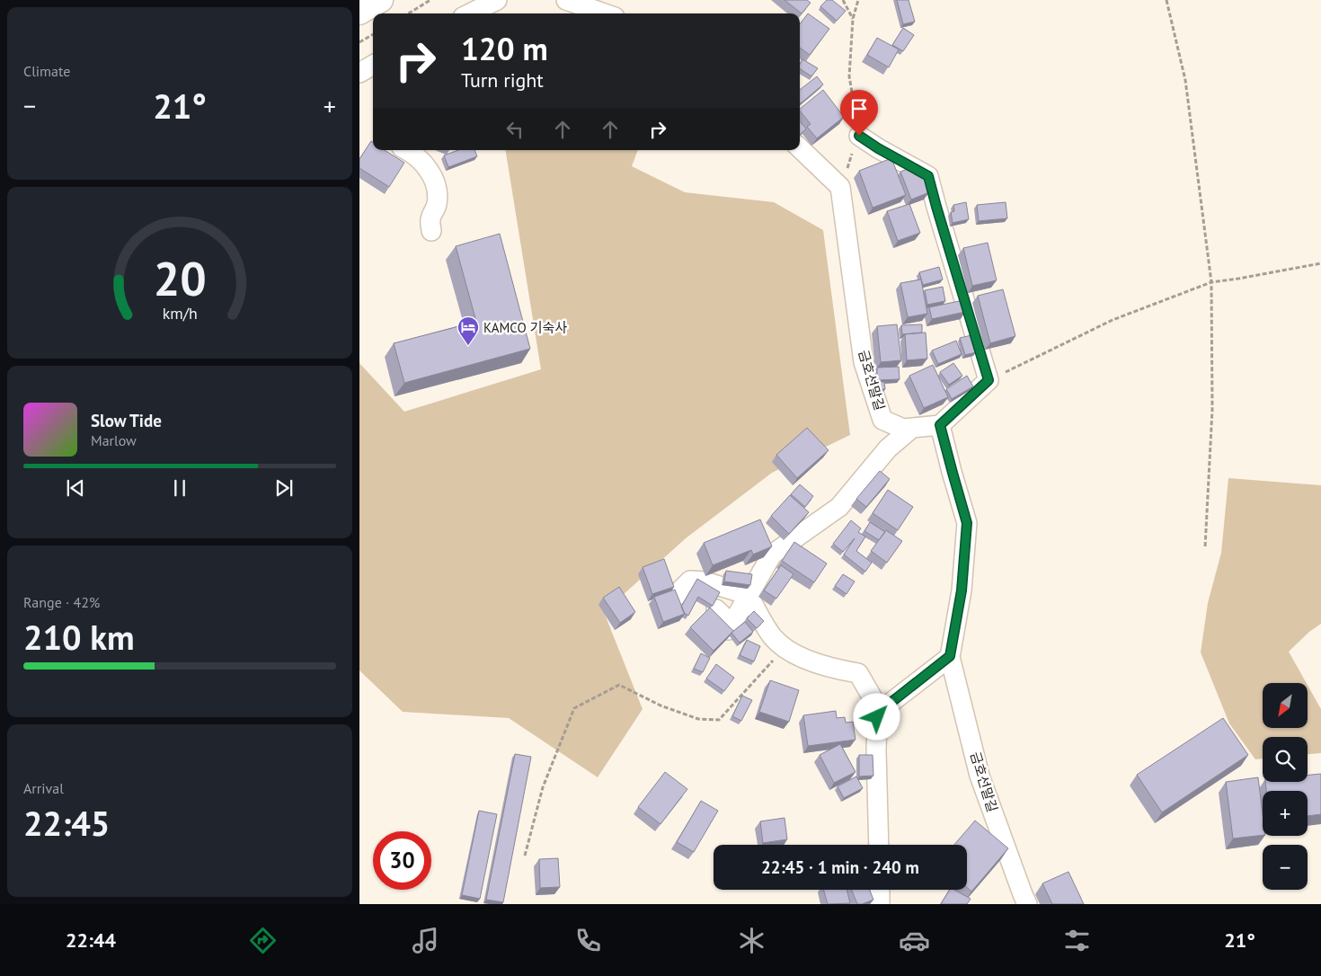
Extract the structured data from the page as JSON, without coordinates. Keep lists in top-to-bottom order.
{
  "streets": {
    "street": ["금호선말길"]
  },
  "places": {
    "hotel": ["KAMCO 기숙사"]
  },
  "north": "bottom left",
  "page": {
    "tile": [
      "Climate",
      ["Range · 42%", "210 km"],
      ["Arrival", "22:45"]
    ],
    "turn": ["120 m", "Turn right"],
    "heat": ["−", "21°", "+"],
    "song": ["Slow Tide", "Marlow"],
    "map_buttons": ["+", "−"],
    "limit": "30",
    "trip": "22:45 · 1 min · 240 m",
    "tabs": ["22:44", "21°"],
    "gauge": ["20", "km/h"]
  }
}
